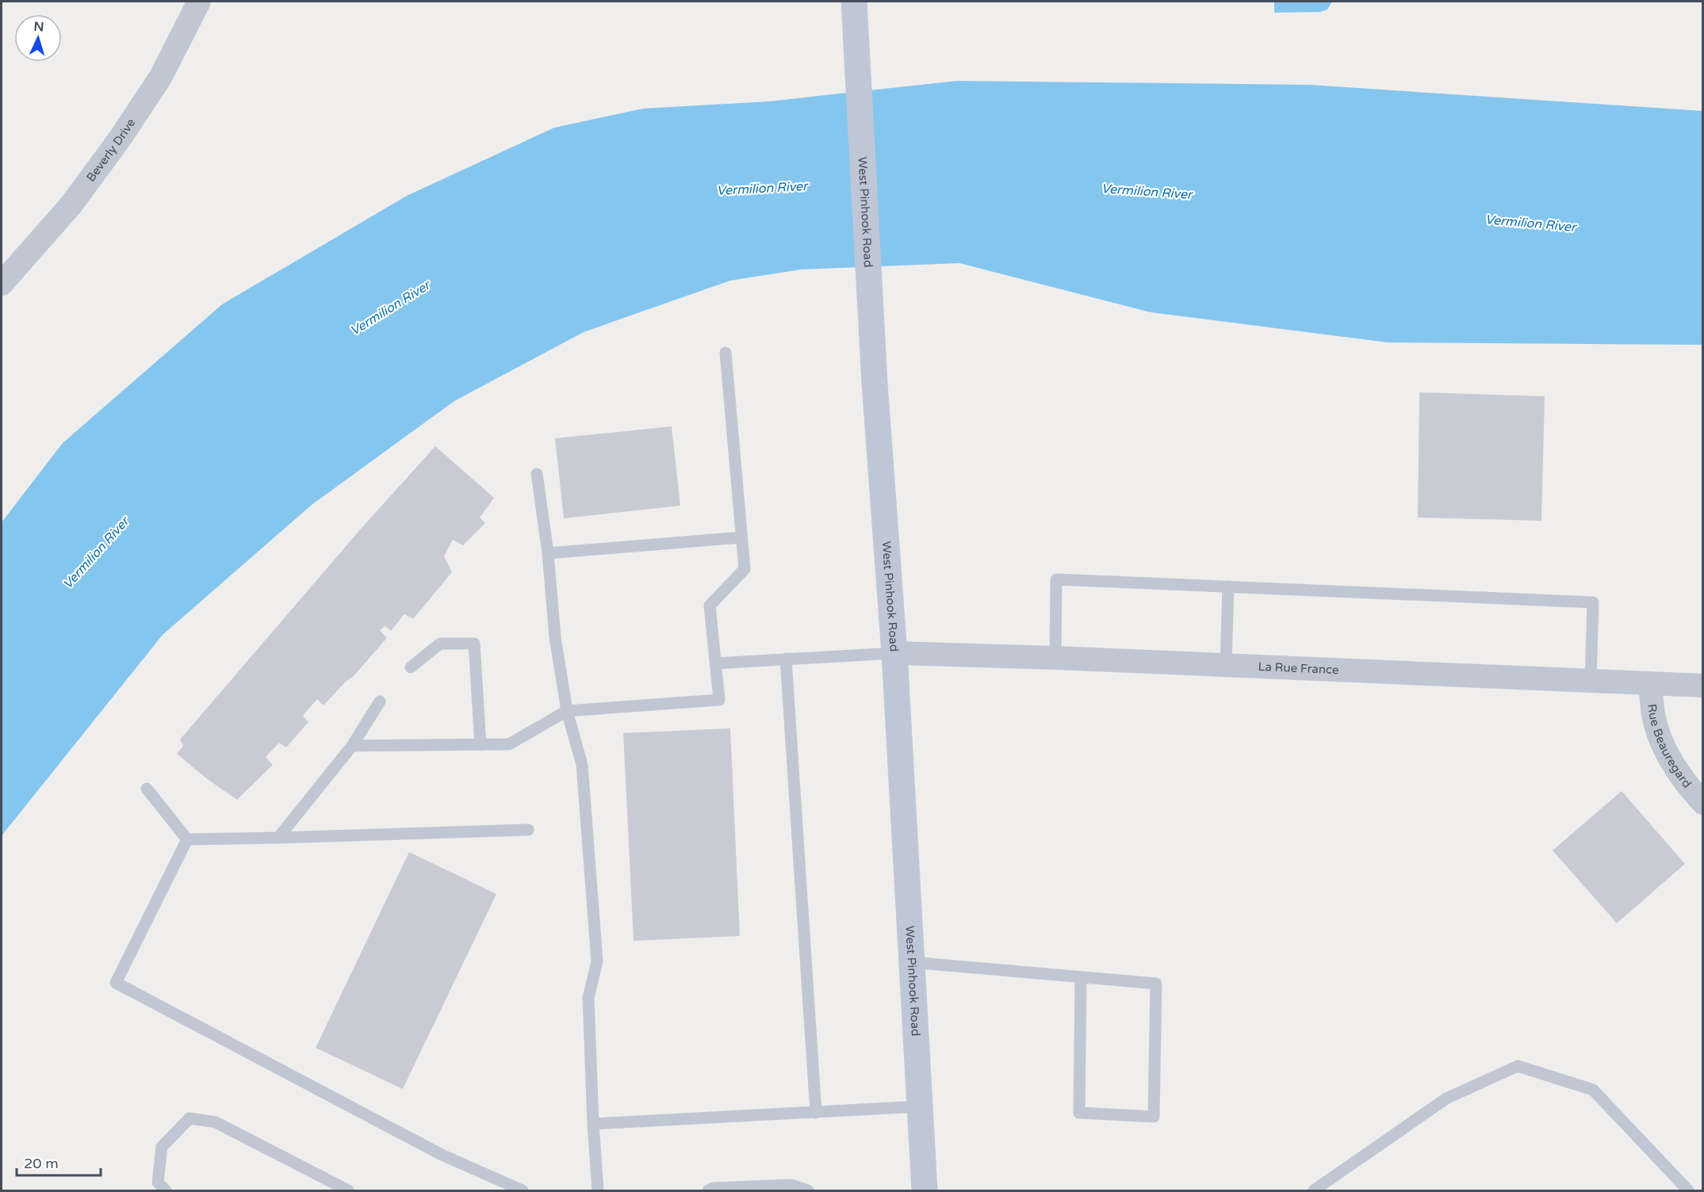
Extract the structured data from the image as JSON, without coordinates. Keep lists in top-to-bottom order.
{
  "streets": {
    "main road": ["West Pinhook Road"],
    "street": ["Beverly Drive", "La Rue France", "Rue Beauregard"]
  },
  "crossings": [
    ["West Pinhook Road", "La Rue France"],
    ["La Rue France", "Rue Beauregard"]
  ],
  "water": ["Vermilion River"],
  "scale_bar": "20 m",
  "north": "top"
}
